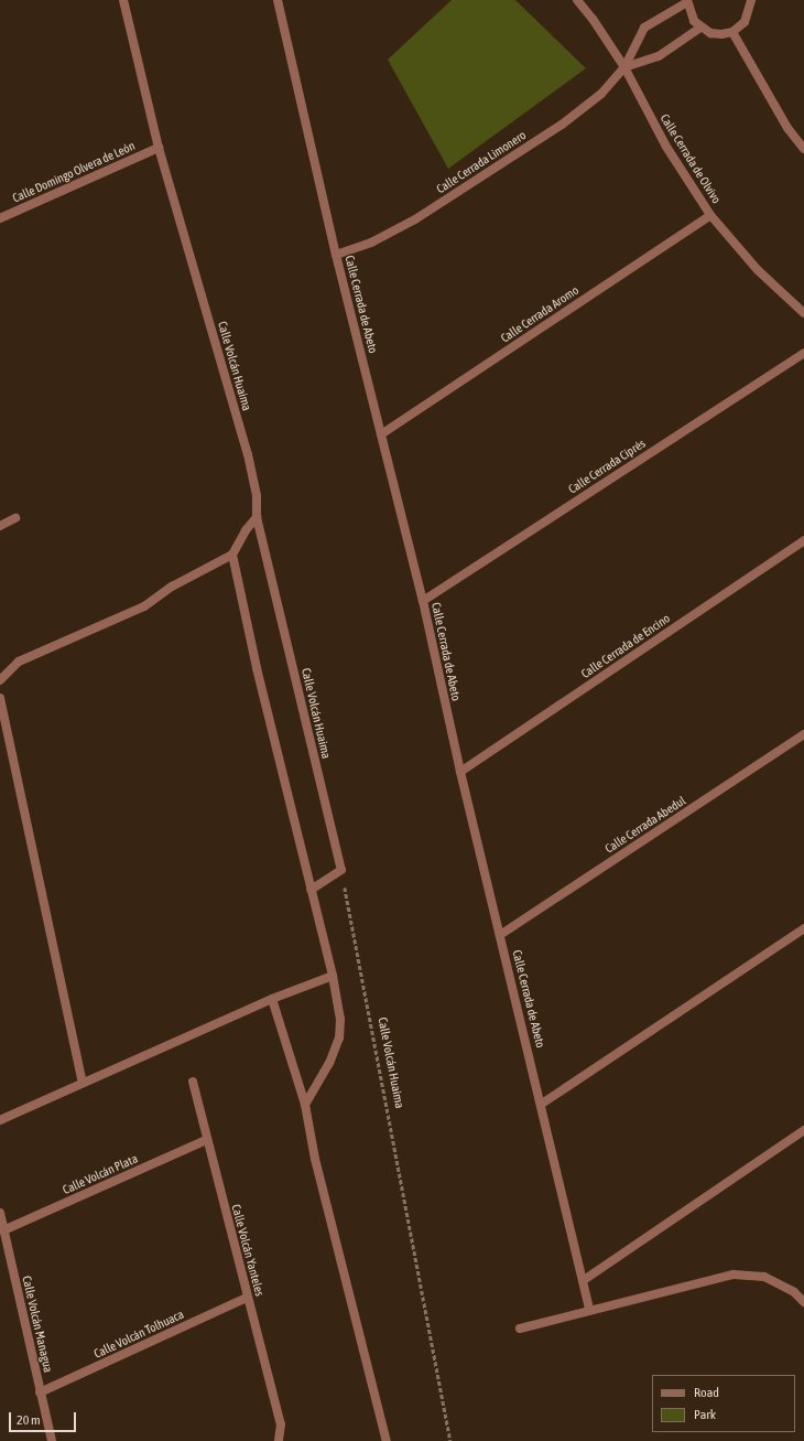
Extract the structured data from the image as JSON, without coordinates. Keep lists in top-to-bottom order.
{
  "streets": {
    "street": [
      "Calle Cerrada de Olvivo",
      "Calle Cerrada Limonero",
      "Calle Domingo Olvera de León",
      "Calle Cerrada de Abeto",
      "Calle Cerrada Aromo",
      "Calle Volcán Huaima",
      "Calle Cerrada Ciprés",
      "Calle Cerrada de Encino",
      "Calle Cerrada Abedul",
      "Calle Volcán Plata",
      "Calle Volcán Yanteles",
      "Calle Volcán Managua",
      "Calle Volcán Tolhuaca"
    ]
  },
  "crossings": [
    ["Calle Cerrada de Olvivo", "Calle Cerrada Limonero"],
    ["Calle Cerrada de Olvivo", "Calle Cerrada Aromo"],
    ["Calle Cerrada Limonero", "Calle Cerrada de Abeto"],
    ["Calle Domingo Olvera de León", "Calle Volcán Huaima"],
    ["Calle Cerrada de Abeto", "Calle Cerrada Aromo"],
    ["Calle Cerrada de Abeto", "Calle Cerrada Ciprés"],
    ["Calle Cerrada de Abeto", "Calle Cerrada de Encino"],
    ["Calle Cerrada de Abeto", "Calle Cerrada Abedul"],
    ["Calle Volcán Plata", "Calle Volcán Yanteles"],
    ["Calle Volcán Plata", "Calle Volcán Managua"],
    ["Calle Volcán Yanteles", "Calle Volcán Tolhuaca"],
    ["Calle Volcán Managua", "Calle Volcán Tolhuaca"]
  ],
  "legend": ["Road", "Park"],
  "scale_bar": "20 m"
}
